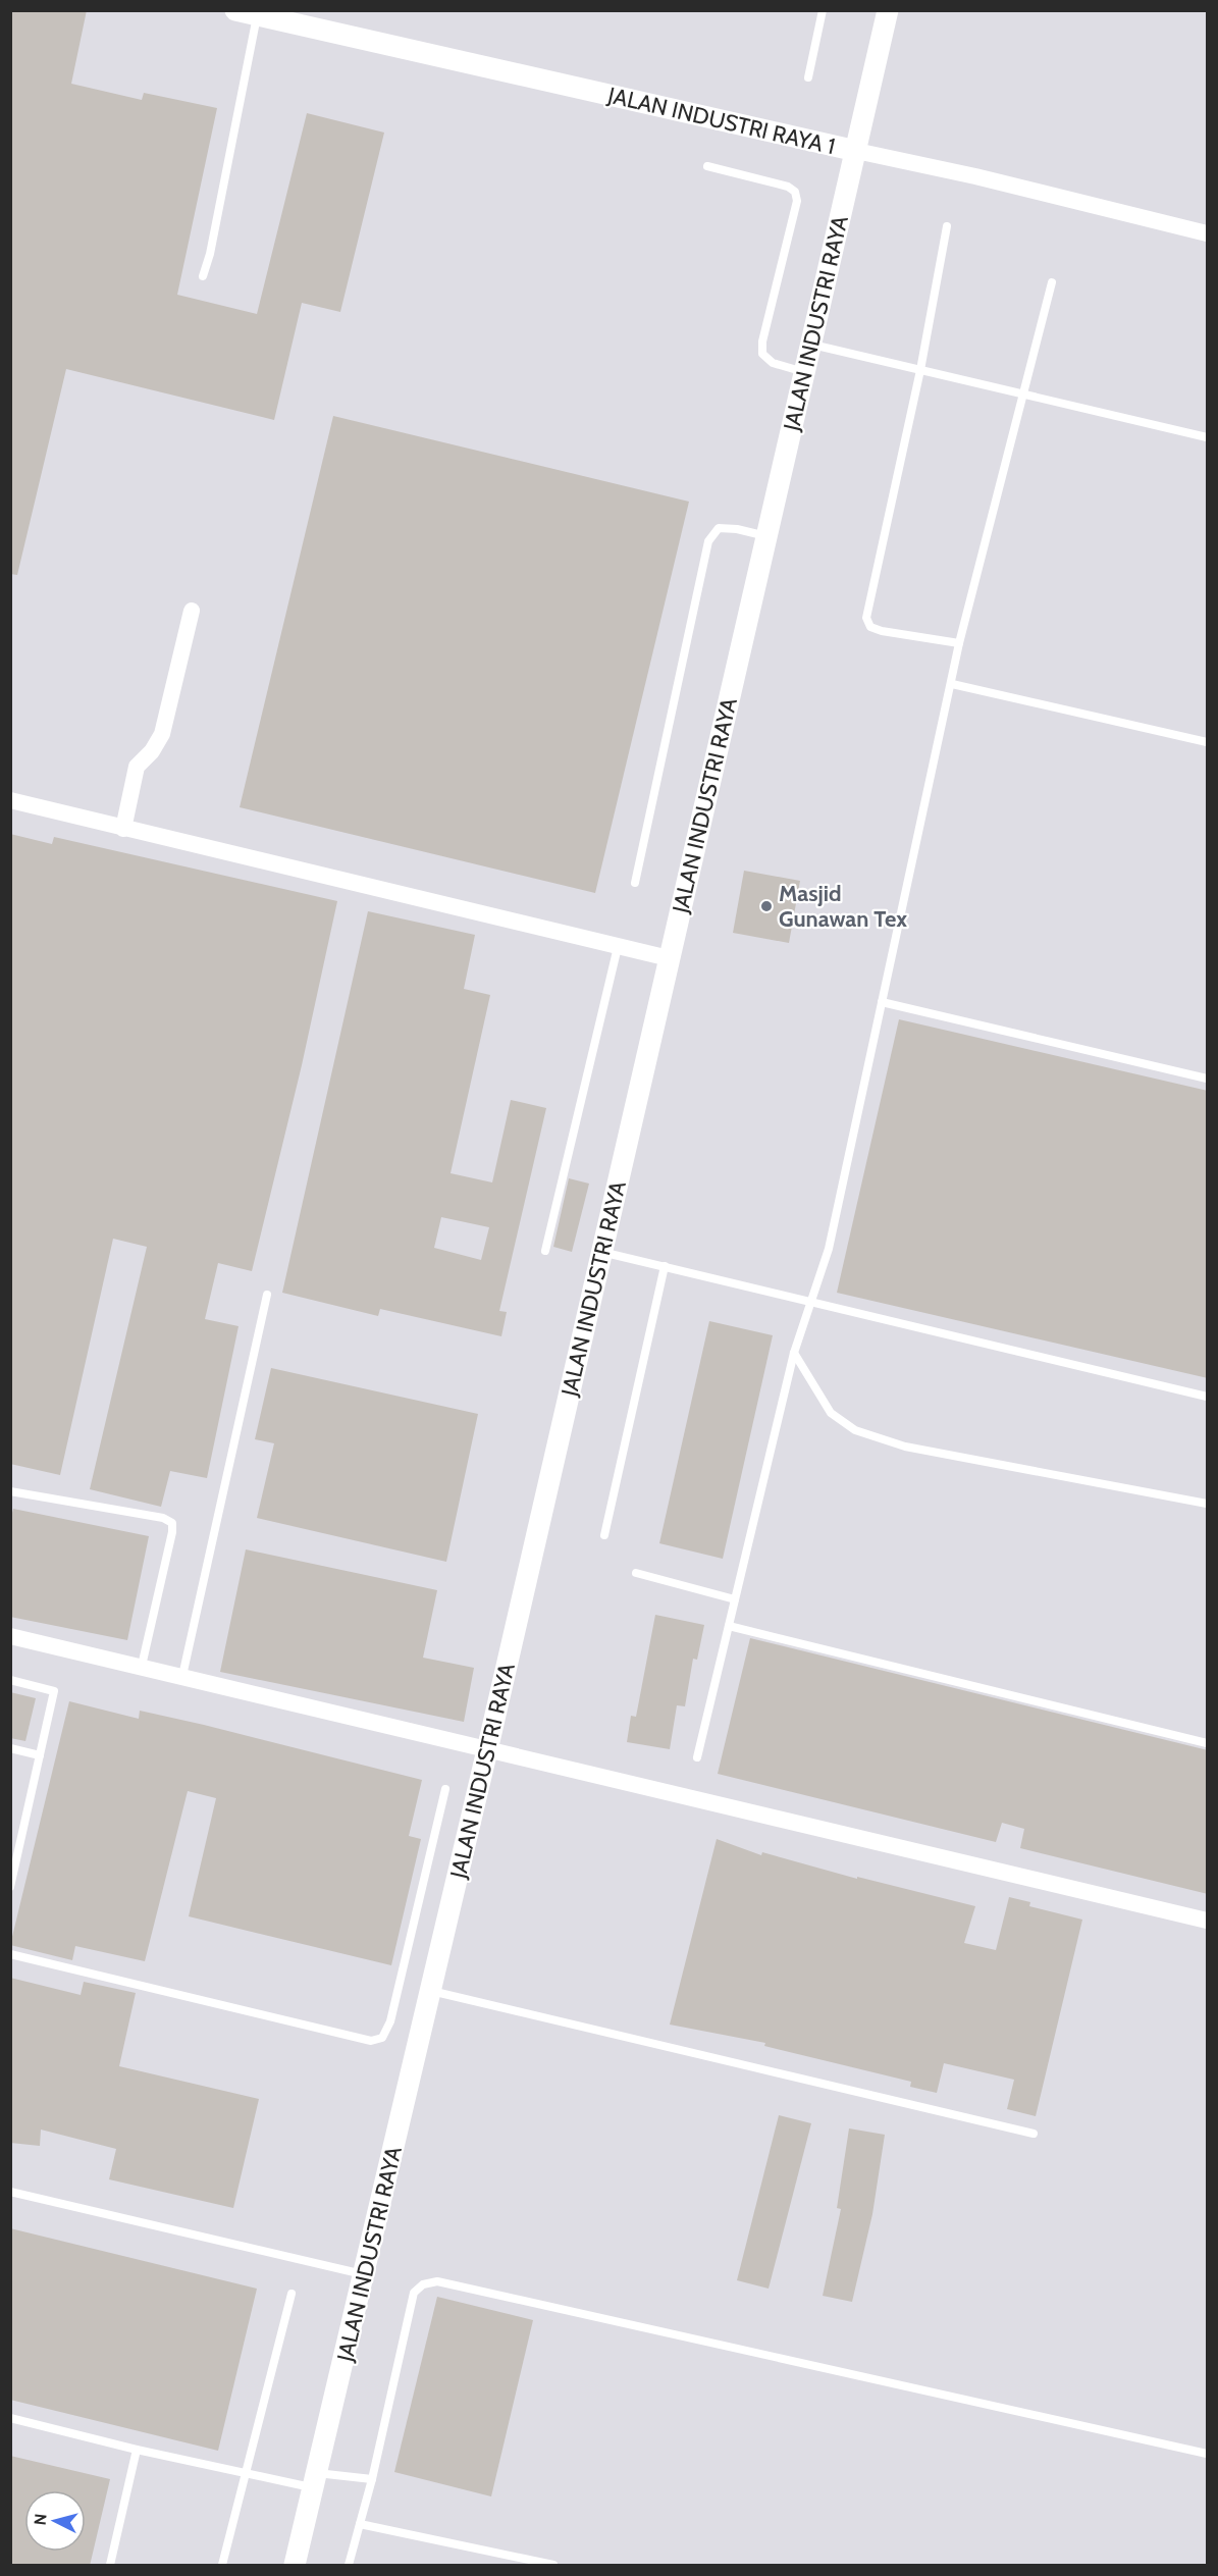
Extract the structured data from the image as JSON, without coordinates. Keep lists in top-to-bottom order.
{
  "streets": {
    "street": ["JALAN INDUSTRI RAYA 1", "JALAN INDUSTRI RAYA"]
  },
  "crossings": [
    ["JALAN INDUSTRI RAYA 1", "JALAN INDUSTRI RAYA"]
  ],
  "places": ["Masjid Gunawan Tex"],
  "north": "left"
}
